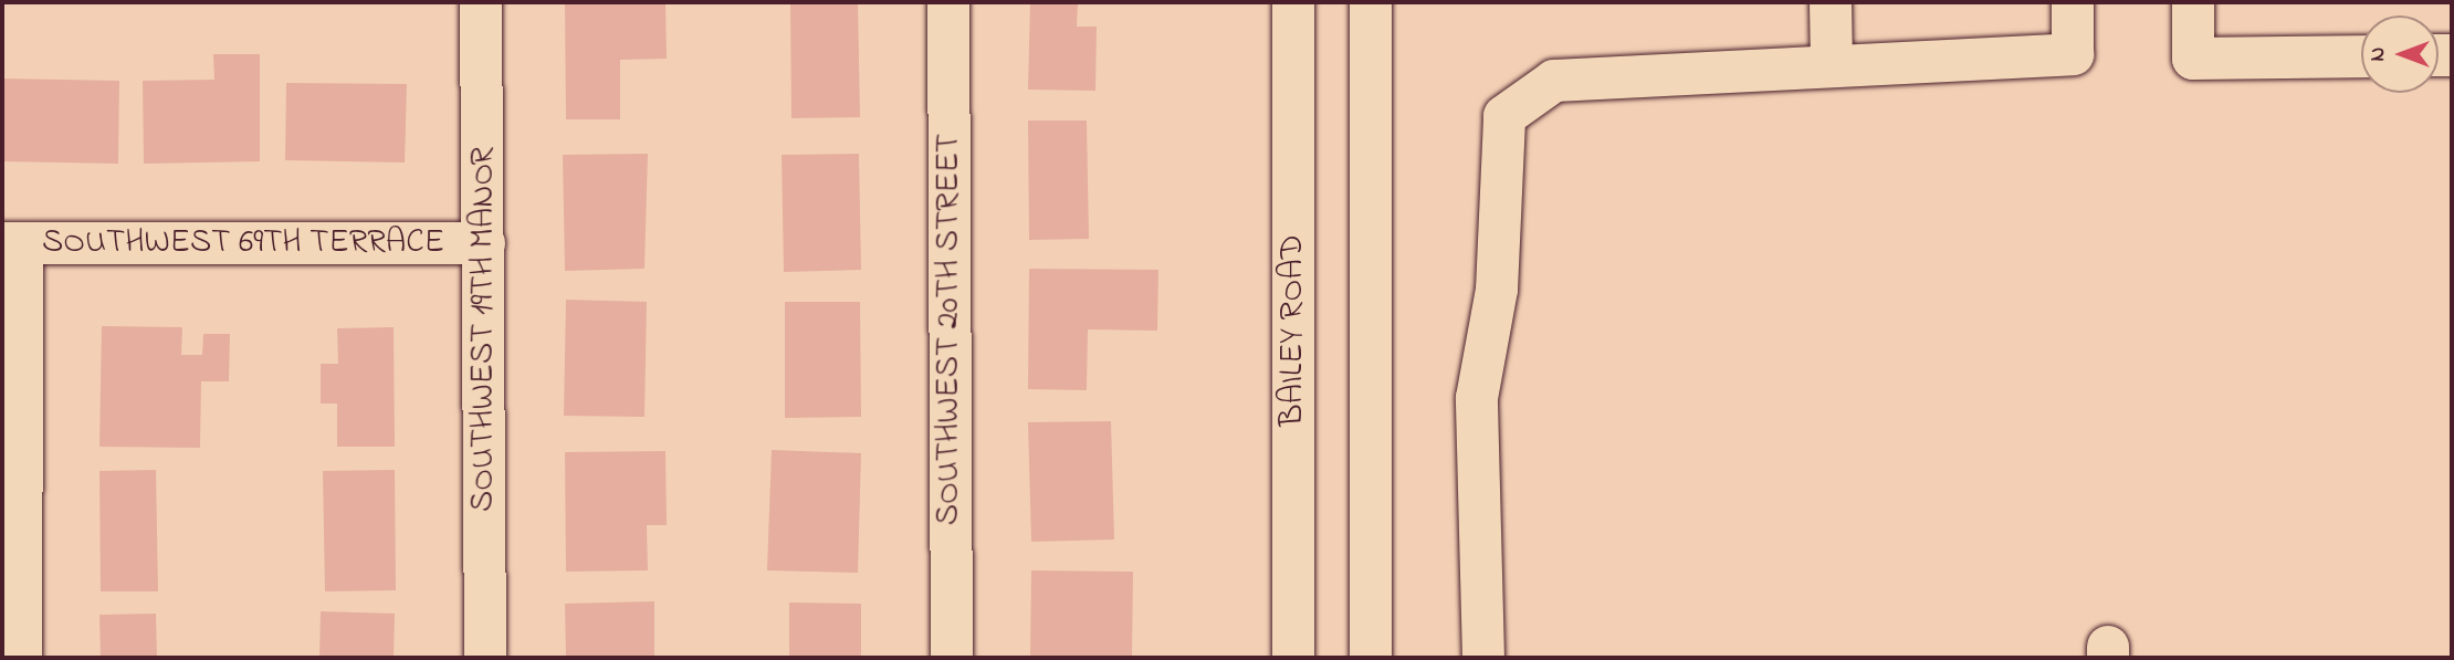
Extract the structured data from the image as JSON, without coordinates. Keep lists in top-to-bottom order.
{
  "streets": {
    "street": [
      "SOUTHWEST 69TH TERRACE",
      "SOUTHWEST 19TH MANOR",
      "SOUTHWEST 20TH STREET",
      "BAILEY ROAD"
    ]
  },
  "crossings": [
    ["SOUTHWEST 69TH TERRACE", "SOUTHWEST 19TH MANOR"]
  ],
  "north": "left"
}
